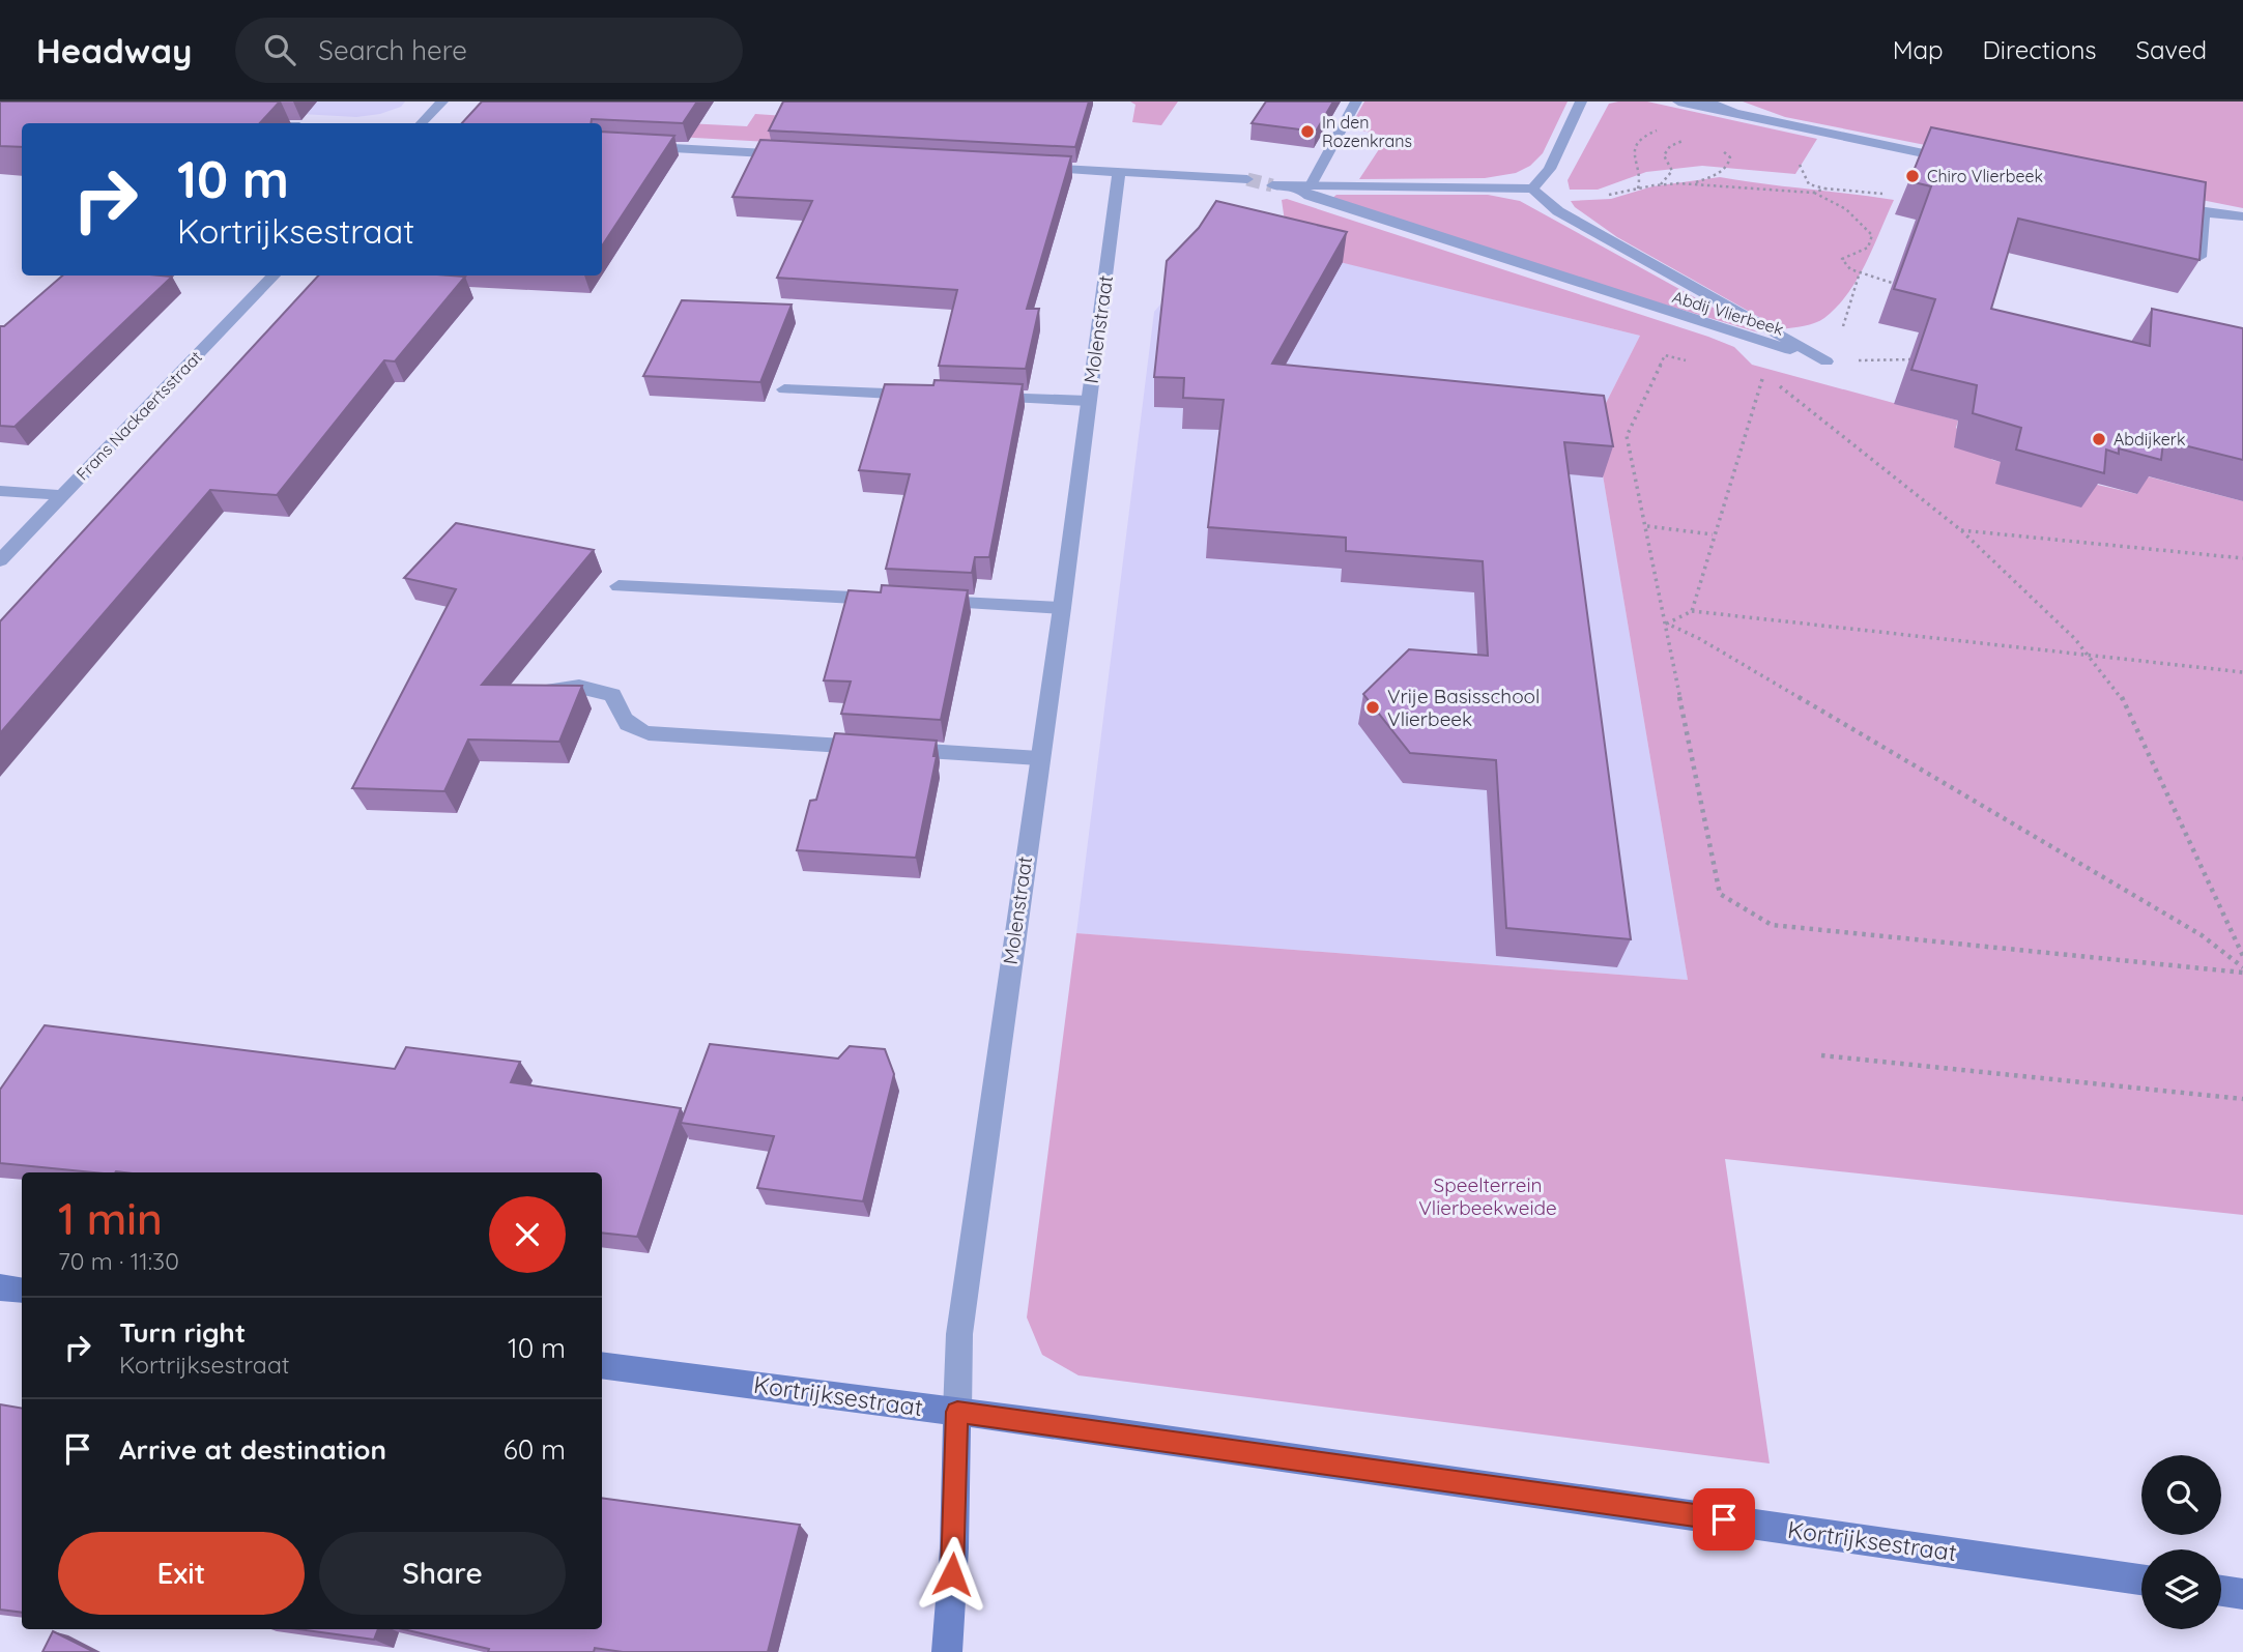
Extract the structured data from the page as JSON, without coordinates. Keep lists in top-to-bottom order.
{
  "streets": {
    "street": [
      "Abdij Vlierbeek",
      "Molenstraat",
      "Frans Nackaertsstraat",
      "Kortrijksestraat"
    ]
  },
  "crossings": [
    ["Molenstraat", "Kortrijksestraat"]
  ],
  "parks": ["Speelterrein Vlierbeekweide"],
  "places": [
    "In den Rozenkrans",
    "Chiro Vlierbeek",
    "Abdijkerk",
    "Vrije Basisschool Vlierbeek"
  ],
  "page": {
    "header": "Headway",
    "search": "Search here",
    "nav": ["Map", "Directions", "Saved"],
    "turn": ["10 m", "Kortrijksestraat"],
    "heading": ["1 min", "70 m · 11:30"],
    "list": [
      {
        "name": "Turn right",
        "note": "Kortrijksestraat",
        "value": "10 m"
      },
      {
        "name": "Arrive at destination",
        "value": "60 m"
      }
    ],
    "buttons": ["Exit", "Share"]
  }
}
